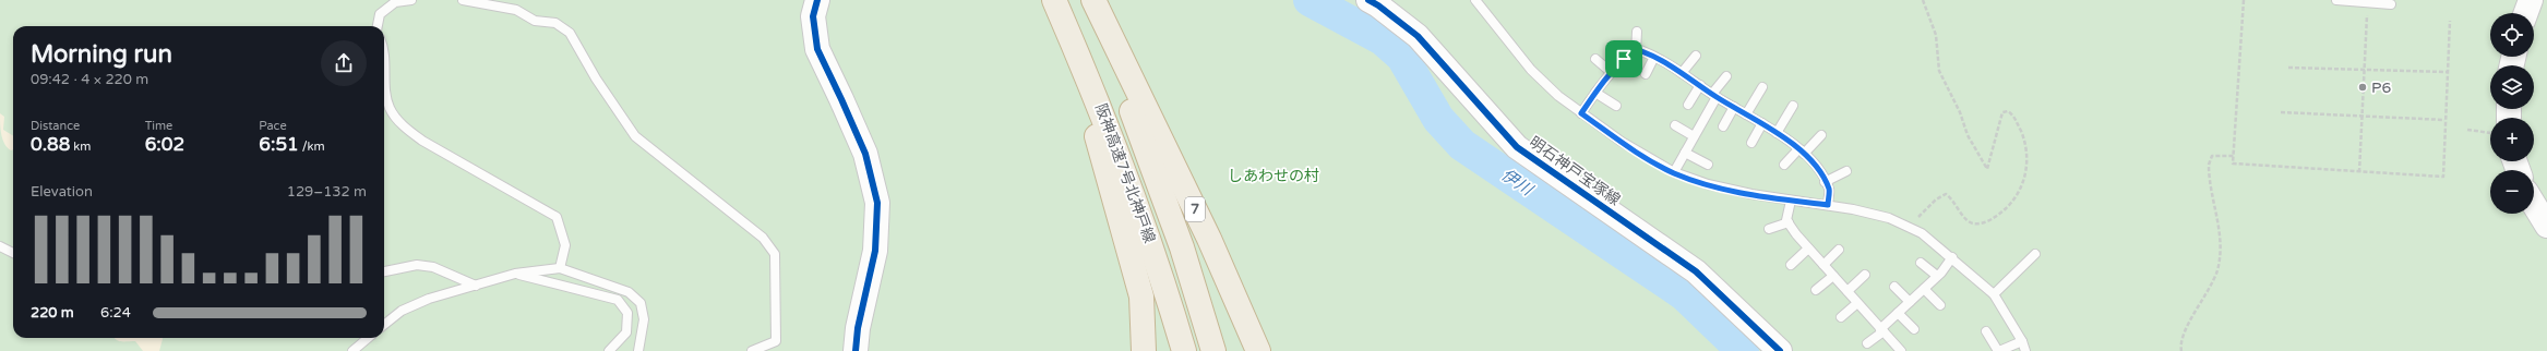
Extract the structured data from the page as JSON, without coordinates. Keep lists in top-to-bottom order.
{
  "streets": {
    "highway": ["阪神高速7号北神戸線", "7"],
    "street": ["明石神戸宝塚線"]
  },
  "crossings": [
    ["阪神高速7号北神戸線", "7"]
  ],
  "water": ["伊川"],
  "parks": ["しあわせの村"],
  "places": ["P6"],
  "page": {
    "map_buttons": ["+", "−"],
    "heading": ["Morning run", "09:42 · 4 × 220 m"],
    "stats": [
      ["Distance", "0.88 km"],
      ["Time", "6:02"],
      ["Pace", "6:51 /km"]
    ],
    "chart": ["Elevation", "129–132 m"],
    "list": [
      {
        "name": "220 m",
        "note": "6:24"
      }
    ]
  }
}
